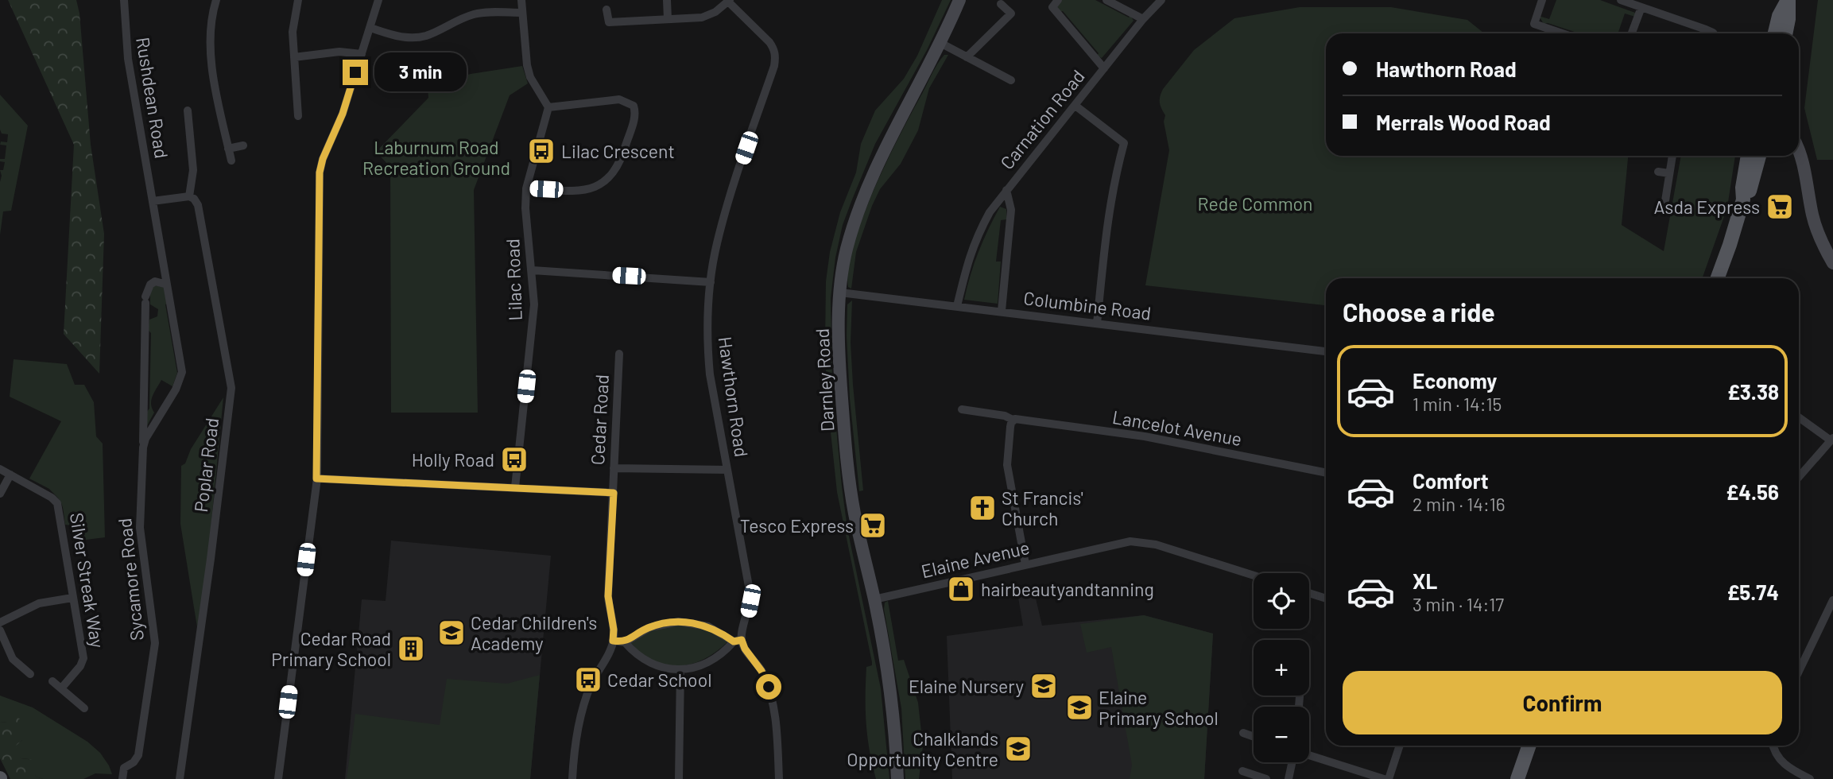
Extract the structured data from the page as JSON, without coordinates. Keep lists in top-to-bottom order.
{
  "streets": {
    "street": [
      "Rushdean Road",
      "Carnation Road",
      "Lilac Road",
      "Columbine Road",
      "Darnley Road",
      "Hawthorn Road",
      "Cedar Road",
      "Lancelot Avenue",
      "Poplar Road",
      "Elaine Avenue",
      "Sycamore Road",
      "Silver Streak Way"
    ]
  },
  "crossings": [
    ["Rushdean Road", "Sycamore Road"],
    ["Carnation Road", "Columbine Road"],
    ["Columbine Road", "Darnley Road"],
    ["Darnley Road", "Elaine Avenue"]
  ],
  "parks": ["Laburnum Road Recreation Ground", "Rede Common"],
  "places": {
    "bus stop": ["Lilac Crescent", "Holly Road", "Cedar School"],
    "supermarket": ["Asda Express", "Tesco Express"],
    "church": ["St Francis' Church"],
    "shop": ["hairbeautyandtanning"],
    "school or university": [
      "Cedar Children's Academy",
      "Elaine Nursery",
      "Elaine Primary School",
      "Chalklands Opportunity Centre"
    ],
    "building": ["Cedar Road Primary School"]
  },
  "page": {
    "banner": ["Hawthorn Road", "Merrals Wood Road"],
    "bubble": "3 min",
    "heading": "Choose a ride",
    "list": [
      {
        "name": "Economy",
        "note": "1 min · 14:15",
        "value": "£3.38"
      },
      {
        "name": "Comfort",
        "note": "2 min · 14:16",
        "value": "£4.56"
      },
      {
        "name": "XL",
        "note": "3 min · 14:17",
        "value": "£5.74"
      }
    ],
    "map_buttons": ["+", "−"],
    "buttons": "Confirm"
  }
}
